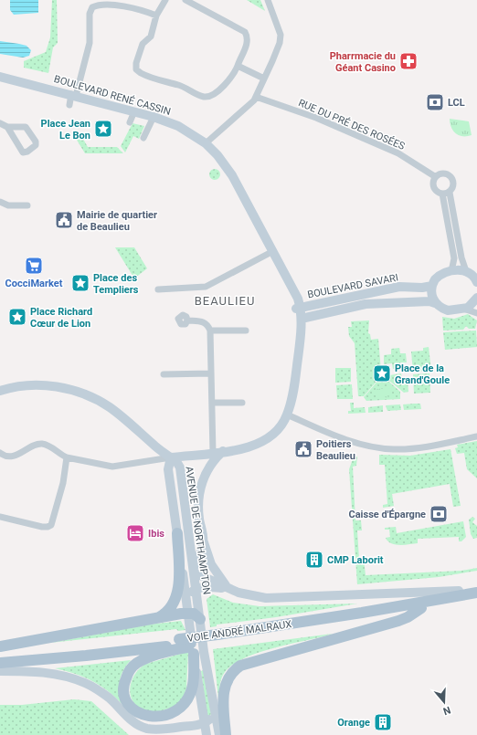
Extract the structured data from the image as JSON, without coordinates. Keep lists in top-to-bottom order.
{
  "streets": {
    "main road": ["VOIE ANDRÉ MALRAUX"],
    "street": [
      "BOULEVARD RENÉ CASSIN",
      "RUE DU PRÉ DES ROSÉES",
      "BOULEVARD SAVARI",
      "AVENUE DE NORTHAMPTON"
    ]
  },
  "crossings": [
    ["BOULEVARD RENÉ CASSIN", "BOULEVARD SAVARI"]
  ],
  "districts": ["BEAULIEU"],
  "places": {
    "pharmacy": ["Pharrmacie du Géant Casino"],
    "bank": ["LCL", "Caisse d'Épargne"],
    "place": [
      "Place Jean Le Bon",
      "Place des Templiers",
      "Place Richard Cœur de Lion",
      "Place de la Grand'Goule"
    ],
    "public building": ["Mairie de quartier de Beaulieu", "Poitiers Beaulieu"],
    "supermarket": ["CocciMarket"],
    "hotel": ["Ibis"],
    "building": ["CMP Laborit", "Orange"]
  },
  "north": "bottom"
}
